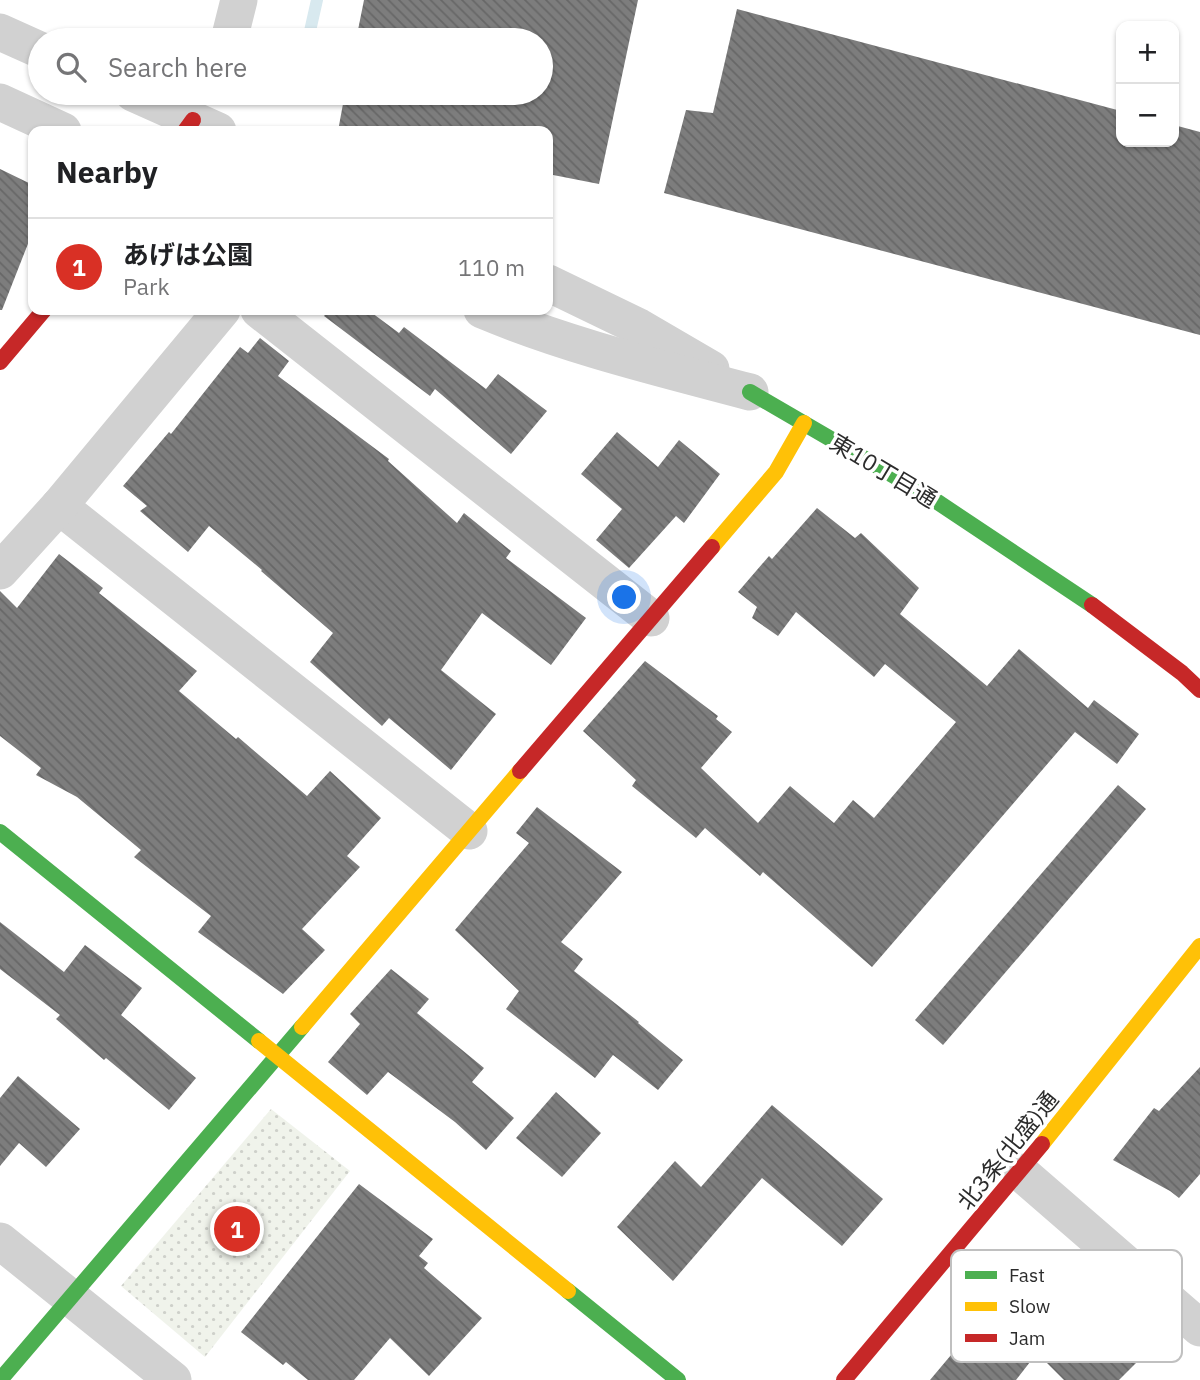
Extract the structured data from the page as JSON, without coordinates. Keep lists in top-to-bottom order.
{
  "streets": {
    "street": ["東10丁目通", "北3条(北盛)通"]
  },
  "legend": ["Fast", "Slow", "Jam"],
  "page": {
    "map_buttons": ["+", "−"],
    "search": "Search here",
    "heading": "Nearby",
    "list": [
      {
        "mark": "1",
        "name": "あげは公園",
        "note": "Park",
        "value": "110 m"
      }
    ],
    "pins": "1"
  }
}
